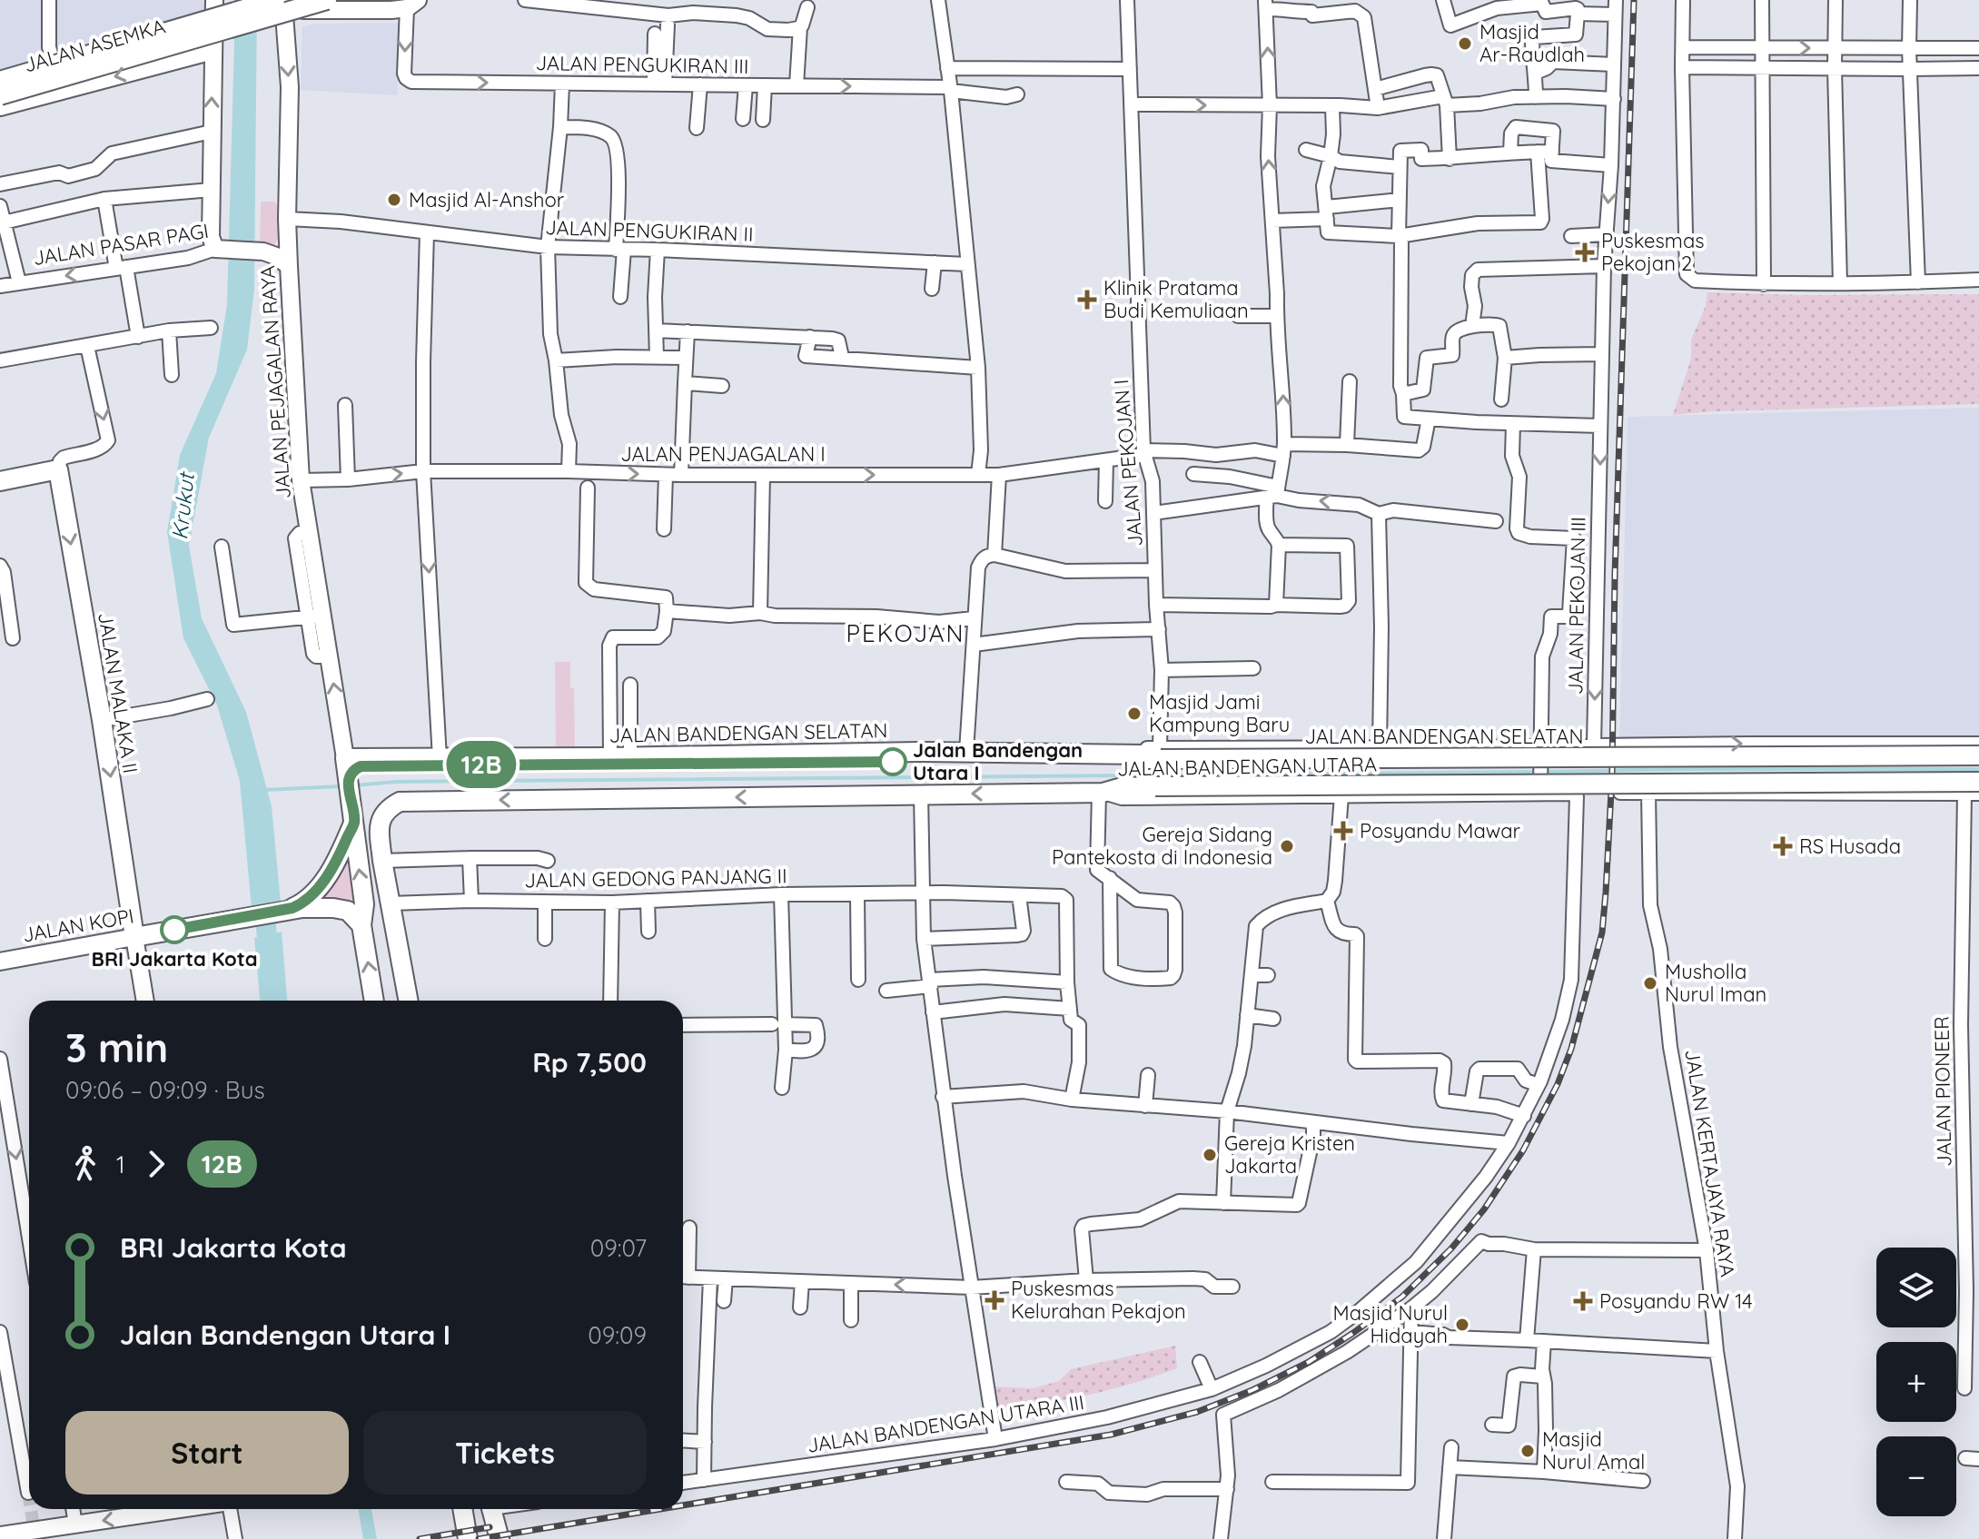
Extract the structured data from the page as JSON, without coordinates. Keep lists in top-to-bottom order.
{
  "streets": {
    "main road": [
      "JALAN ASEMKA",
      "JALAN MALAKA II",
      "JALAN BANDENGAN SELATAN",
      "JALAN BANDENGAN UTARA",
      "JALAN KOPI"
    ],
    "street": [
      "JALAN PENGUKIRAN III",
      "JALAN PENGUKIRAN II",
      "JALAN PASAR PAGI",
      "JALAN PEJAGALAN RAYA",
      "JALAN PENJAGALAN I",
      "JALAN PEKOJAN I",
      "JALAN PEKOJAN III",
      "JALAN GEDONG PANJANG II",
      "JALAN PIONEER",
      "JALAN KERTAJAYA RAYA",
      "JALAN BANDENGAN UTARA III"
    ]
  },
  "crossings": [
    ["JALAN ASEMKA", "JALAN PEJAGALAN RAYA"],
    ["JALAN PENGUKIRAN II", "JALAN PEJAGALAN RAYA"],
    ["JALAN PASAR PAGI", "JALAN PEJAGALAN RAYA"],
    ["JALAN PEJAGALAN RAYA", "JALAN PENJAGALAN I"],
    ["JALAN PEJAGALAN RAYA", "JALAN BANDENGAN SELATAN"],
    ["JALAN PENJAGALAN I", "JALAN PEKOJAN I"],
    ["JALAN PEKOJAN I", "JALAN BANDENGAN SELATAN"],
    ["JALAN MALAKA II", "JALAN KOPI"],
    ["JALAN BANDENGAN UTARA", "JALAN PIONEER"]
  ],
  "one_way": ["JALAN PEKOJAN III", "JALAN MALAKA II", "JALAN BANDENGAN UTARA"],
  "districts": ["PEKOJAN"],
  "water": ["Krukut"],
  "places": {
    "other": [
      "Masjid Ar-Raudlah",
      "Masjid Al-Anshor",
      "Masjid Jami Kampung Baru",
      "Jalan Bandengan Utara I",
      "Gereja Sidang Pantekosta di Indonesia",
      "BRI Jakarta Kota",
      "Musholla Nurul Iman",
      "Gereja Kristen Jakarta",
      "Masjid Nurul Hidayah",
      "Masjid Nurul Amal"
    ],
    "health": [
      "Puskesmas Pekojan 2",
      "Klinik Pratama Budi Kemuliaan",
      "Posyandu Mawar",
      "RS Husada",
      "Puskesmas Kelurahan Pekajon",
      "Posyandu RW 14"
    ]
  },
  "lines": ["bus line 12B"],
  "page": {
    "on_map": "12B",
    "heading": ["3 min", "09:06 – 09:09 · Bus", "Rp 7,500"],
    "legs": ["1", "12B"],
    "list": [
      {
        "name": "BRI Jakarta Kota",
        "value": "09:07"
      },
      {
        "name": "Jalan Bandengan Utara I",
        "value": "09:09"
      }
    ],
    "map_buttons": ["+", "−"],
    "buttons": ["Start", "Tickets"]
  }
}
